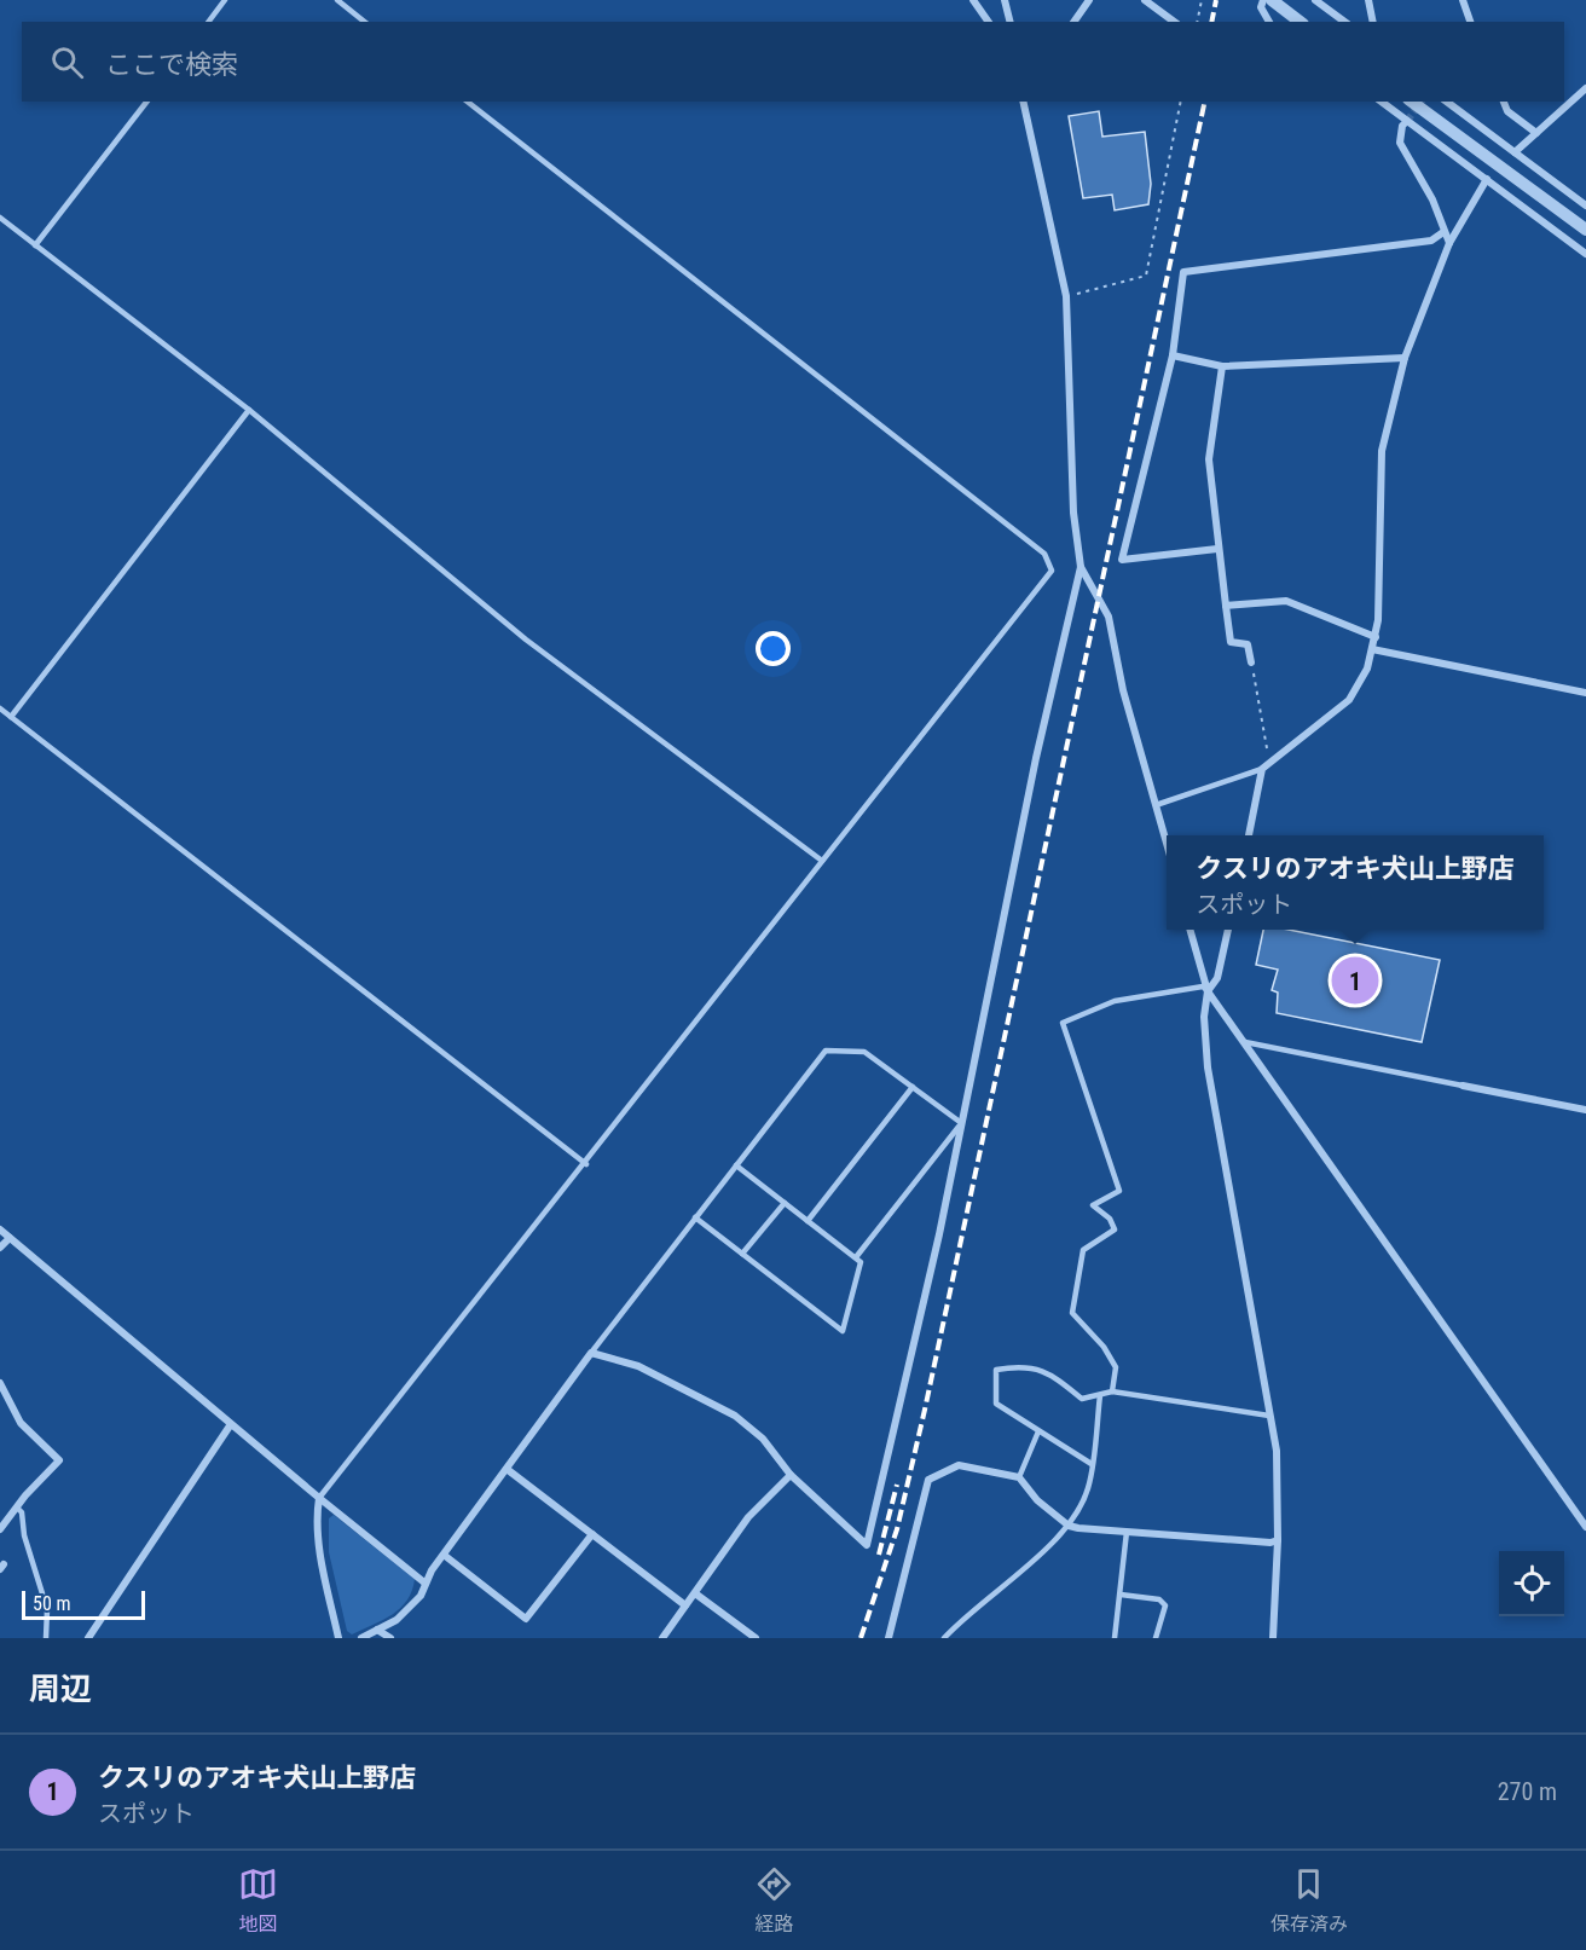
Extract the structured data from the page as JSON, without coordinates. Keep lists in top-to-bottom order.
{
  "scale_bar": "50 m",
  "page": {
    "search": "ここで検索",
    "popup": ["クスリのアオキ犬山上野店", "スポット"],
    "pins": "1",
    "scale": "50 m",
    "heading": "周辺",
    "list": [
      {
        "mark": "1",
        "name": "クスリのアオキ犬山上野店",
        "note": "スポット",
        "value": "270 m"
      }
    ],
    "nav": ["地図", "経路", "保存済み"]
  }
}
